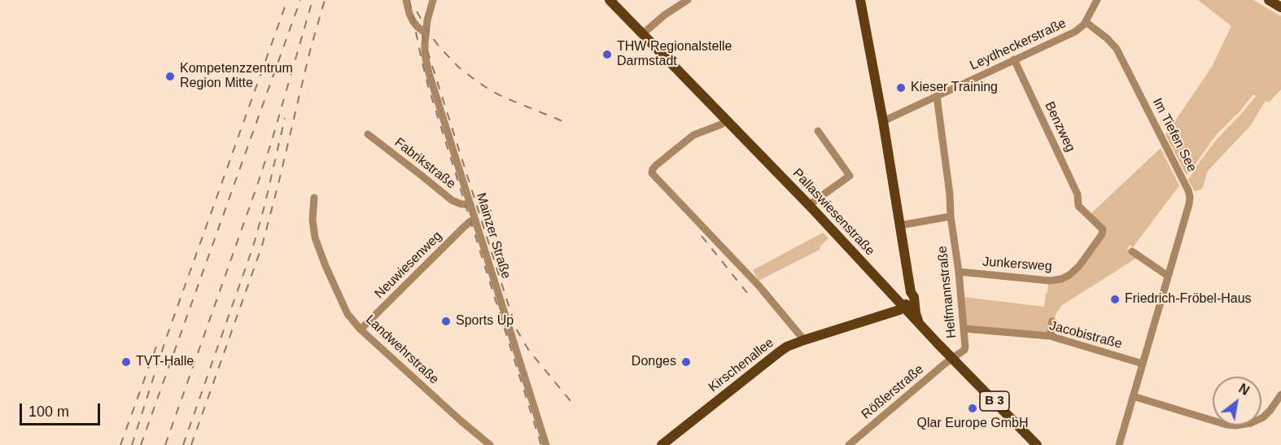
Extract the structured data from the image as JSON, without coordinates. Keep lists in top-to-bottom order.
{
  "streets": {
    "main road": ["Pallaswiesenstraße", "Kirschenallee", "B 3"],
    "street": [
      "Leydheckerstraße",
      "Benzweg",
      "Im Tiefen See",
      "Fabrikstraße",
      "Mainzer Straße",
      "Junkersweg",
      "Neuwiesenweg",
      "Helfmannstraße",
      "Jacobistraße",
      "Landwehrstraße",
      "Rößlerstraße"
    ]
  },
  "crossings": [
    ["Leydheckerstraße", "Benzweg"],
    ["Leydheckerstraße", "Im Tiefen See"],
    ["Leydheckerstraße", "Helfmannstraße"],
    ["Benzweg", "Junkersweg"],
    ["Im Tiefen See", "Jacobistraße"],
    ["Fabrikstraße", "Mainzer Straße"],
    ["Pallaswiesenstraße", "Helfmannstraße"],
    ["Pallaswiesenstraße", "Kirschenallee"],
    ["Pallaswiesenstraße", "Rößlerstraße"],
    ["Mainzer Straße", "Neuwiesenweg"],
    ["Junkersweg", "Helfmannstraße"],
    ["Neuwiesenweg", "Landwehrstraße"],
    ["Helfmannstraße", "Jacobistraße"],
    ["Helfmannstraße", "Rößlerstraße"]
  ],
  "places": [
    "THW Regionalstelle Darmstadt",
    "Kompetenzzentrum Region Mitte",
    "Kieser Training",
    "Friedrich-Fröbel-Haus",
    "Sports Up",
    "TVT-Halle",
    "Donges",
    "Qlar Europe GmbH"
  ],
  "scale_bar": "100 m",
  "north": "top right"
}
